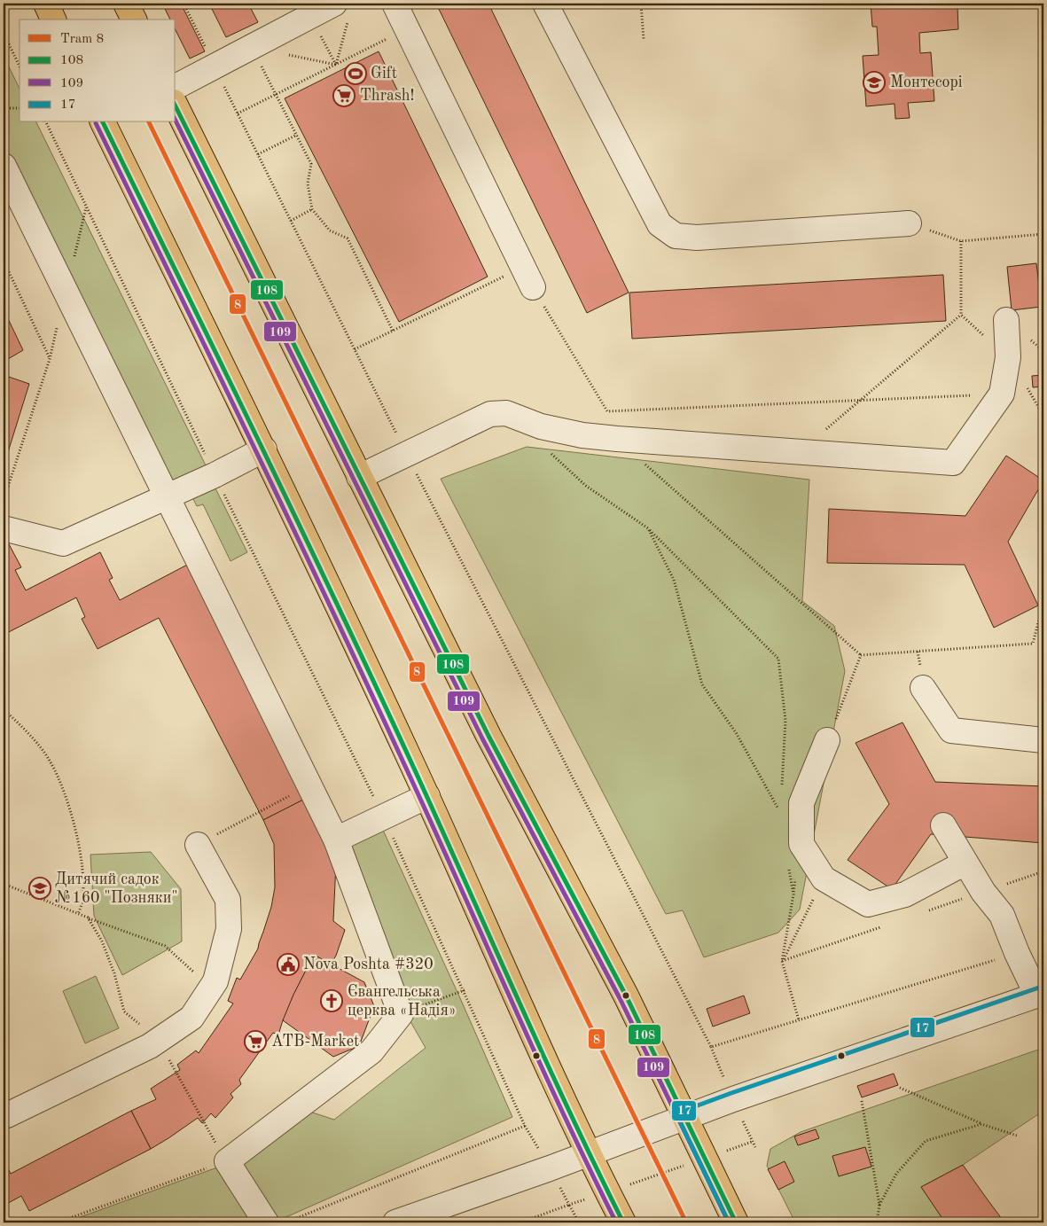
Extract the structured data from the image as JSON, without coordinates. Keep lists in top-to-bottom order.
{
  "places": {
    "sports": ["Gift"],
    "school or university": ["Монтесорі", "Дитячий садок №160 \"Позняки\""],
    "supermarket": ["Thrash!", "ATB-Market"],
    "public building": ["Nova Poshta #320"],
    "church": ["Євангельська церква «Надія»"]
  },
  "lines": [
    "transit line 108",
    "transit line 109",
    "tram line 8",
    "transit line 17"
  ],
  "legend": [
    "Tram 8",
    "108",
    "109",
    "17"
  ]
}
